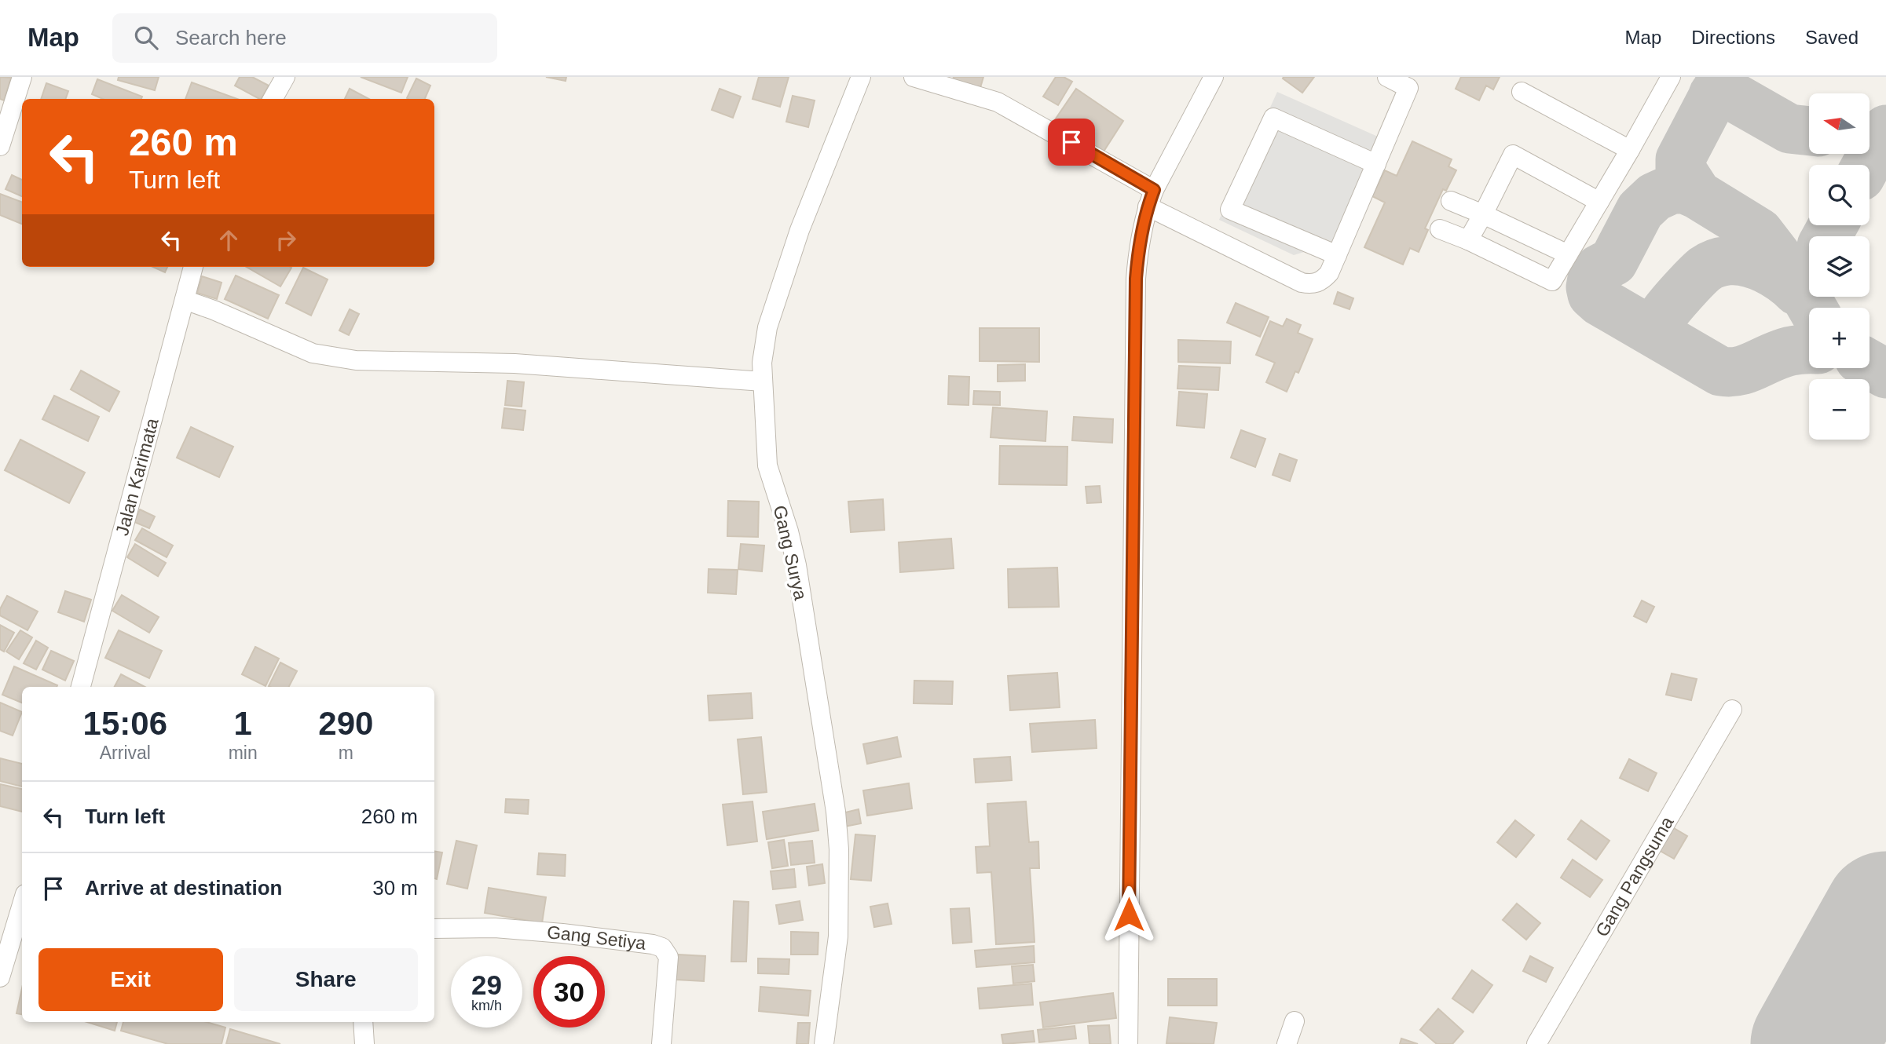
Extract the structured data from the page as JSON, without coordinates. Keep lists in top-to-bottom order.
{
  "streets": {
    "street": [
      "Jalan Karimata",
      "Gang Surya",
      "Gang Pangsuma",
      "Gang Setiya"
    ]
  },
  "north": "left",
  "page": {
    "header": "Map",
    "search": "Search here",
    "nav": ["Map", "Directions", "Saved"],
    "map_buttons": ["+", "−"],
    "turn": ["260 m", "Turn left"],
    "eta": [
      "15:06",
      "Arrival",
      "1",
      "min",
      "290",
      "m"
    ],
    "list": [
      {
        "name": "Turn left",
        "value": "260 m"
      },
      {
        "name": "Arrive at destination",
        "value": "30 m"
      }
    ],
    "buttons": ["Exit", "Share"],
    "speed": "29 km/h",
    "limit": "30"
  }
}
